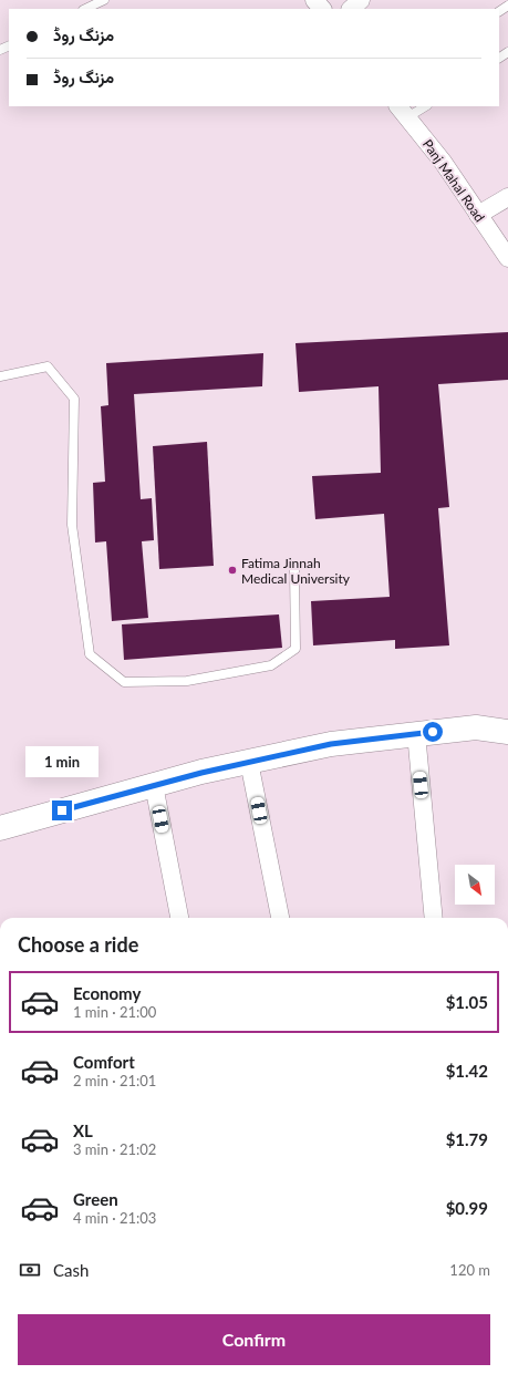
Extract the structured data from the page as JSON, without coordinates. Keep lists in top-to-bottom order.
{
  "streets": {
    "street": ["Panj Mahal Road"]
  },
  "places": ["Fatima Jinnah Medical University"],
  "north": "bottom right",
  "page": {
    "banner": ["مزنگ روڈ", "مزنگ روڈ"],
    "bubble": "1 min",
    "heading": "Choose a ride",
    "list": [
      {
        "name": "Economy",
        "note": "1 min · 21:00",
        "value": "$1.05"
      },
      {
        "name": "Comfort",
        "note": "2 min · 21:01",
        "value": "$1.42"
      },
      {
        "name": "XL",
        "note": "3 min · 21:02",
        "value": "$1.79"
      },
      {
        "name": "Green",
        "note": "4 min · 21:03",
        "value": "$0.99"
      }
    ],
    "pay": ["Cash", "120 m"],
    "buttons": "Confirm"
  }
}
